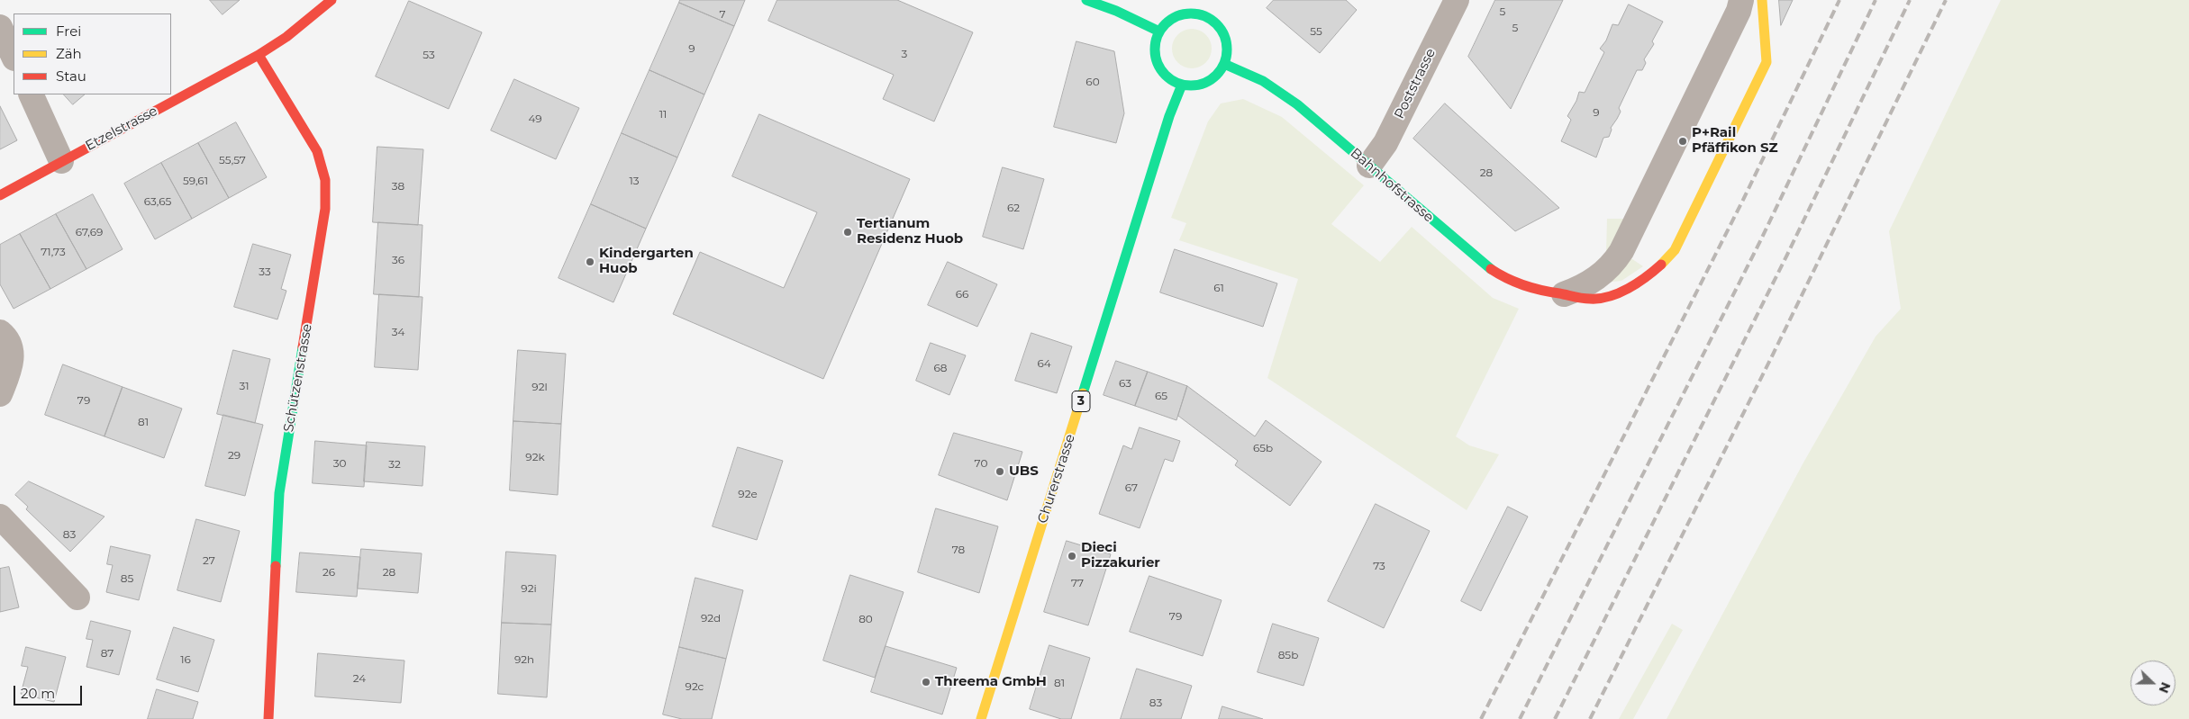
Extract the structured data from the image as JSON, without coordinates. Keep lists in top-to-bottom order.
{
  "streets": {
    "street": [
      "Poststrasse",
      "Etzelstrasse",
      "Bahnhofstrasse",
      "Schützenstrasse",
      "3",
      "Churerstrasse"
    ]
  },
  "crossings": [
    ["Poststrasse", "Bahnhofstrasse"],
    ["Etzelstrasse", "Schützenstrasse"],
    ["Bahnhofstrasse", "Churerstrasse"]
  ],
  "places": [
    "P+Rail Pfäffikon SZ",
    "Tertianum Residenz Huob",
    "Kindergarten Huob",
    "UBS",
    "Dieci Pizzakurier",
    "Threema GmbH"
  ],
  "house_numbers": [
    "5",
    "7",
    "5",
    "55",
    "9",
    "3",
    "53",
    "60",
    "9",
    "11",
    "49",
    "55,57",
    "28",
    "59,61",
    "13",
    "38",
    "63,65",
    "62",
    "67,69",
    "71,73",
    "36",
    "33",
    "61",
    "66",
    "34",
    "64",
    "68",
    "63",
    "31",
    "92l",
    "65",
    "79",
    "81",
    "65b",
    "29",
    "92k",
    "30",
    "70",
    "32",
    "67",
    "92e",
    "83",
    "78",
    "27",
    "73",
    "26",
    "28",
    "85",
    "77",
    "92i",
    "79",
    "92d",
    "80",
    "87",
    "85b",
    "16",
    "92h",
    "24",
    "81",
    "92c",
    "83"
  ],
  "legend": ["Frei", "Zäh", "Stau"],
  "scale_bar": "20 m",
  "north": "right"
}
